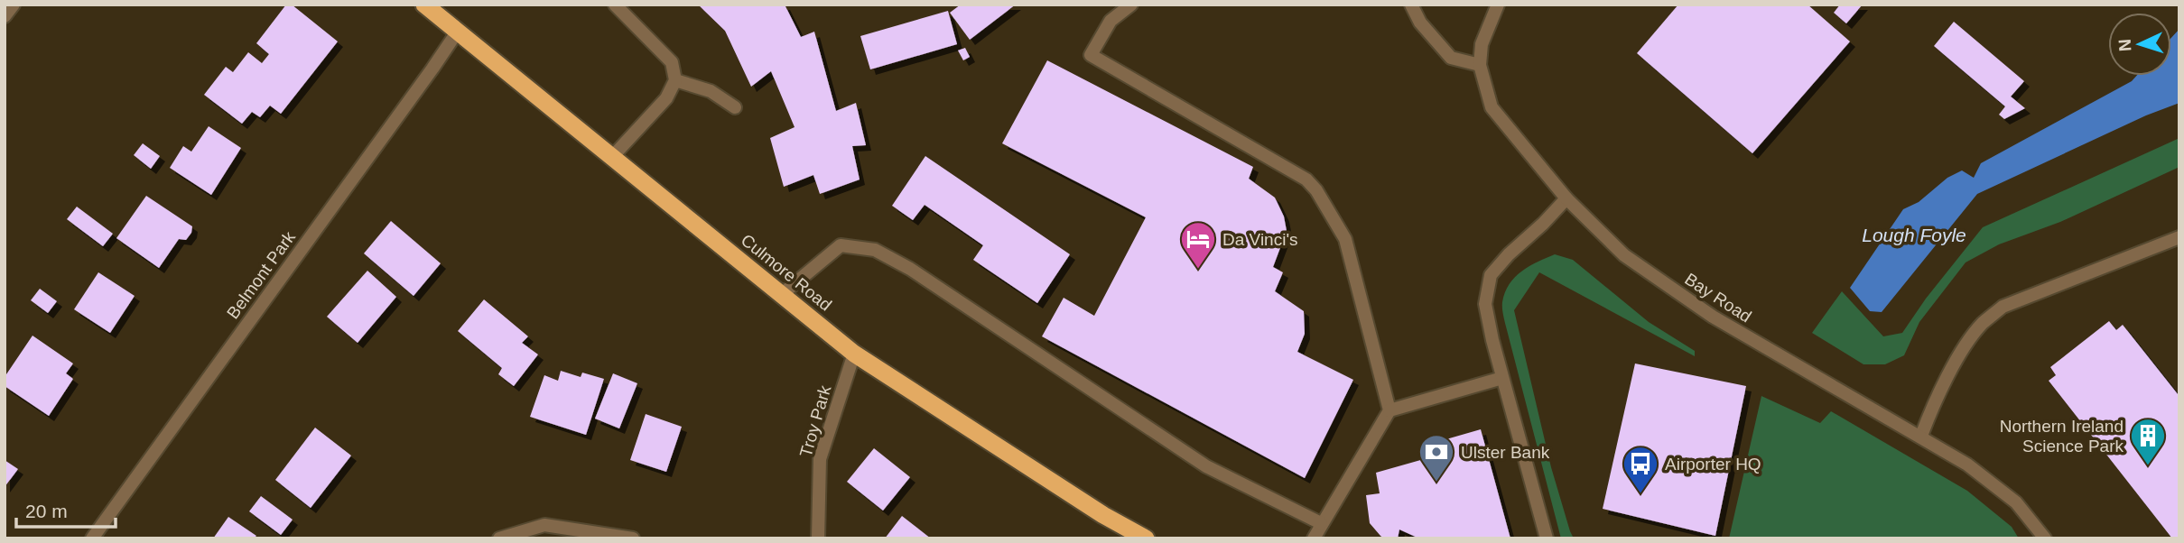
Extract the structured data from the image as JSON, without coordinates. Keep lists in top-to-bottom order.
{
  "streets": {
    "highway": ["Culmore Road"],
    "street": ["Belmont Park", "Bay Road", "Troy Park"]
  },
  "crossings": [
    ["Culmore Road", "Belmont Park"],
    ["Culmore Road", "Troy Park"]
  ],
  "water": ["Lough Foyle"],
  "places": {
    "hotel": ["Da Vinci's"],
    "building": ["Northern Ireland Science Park"],
    "bank": ["Ulster Bank"],
    "bus stop": ["Airporter HQ"]
  },
  "scale_bar": "20 m",
  "north": "left"
}
